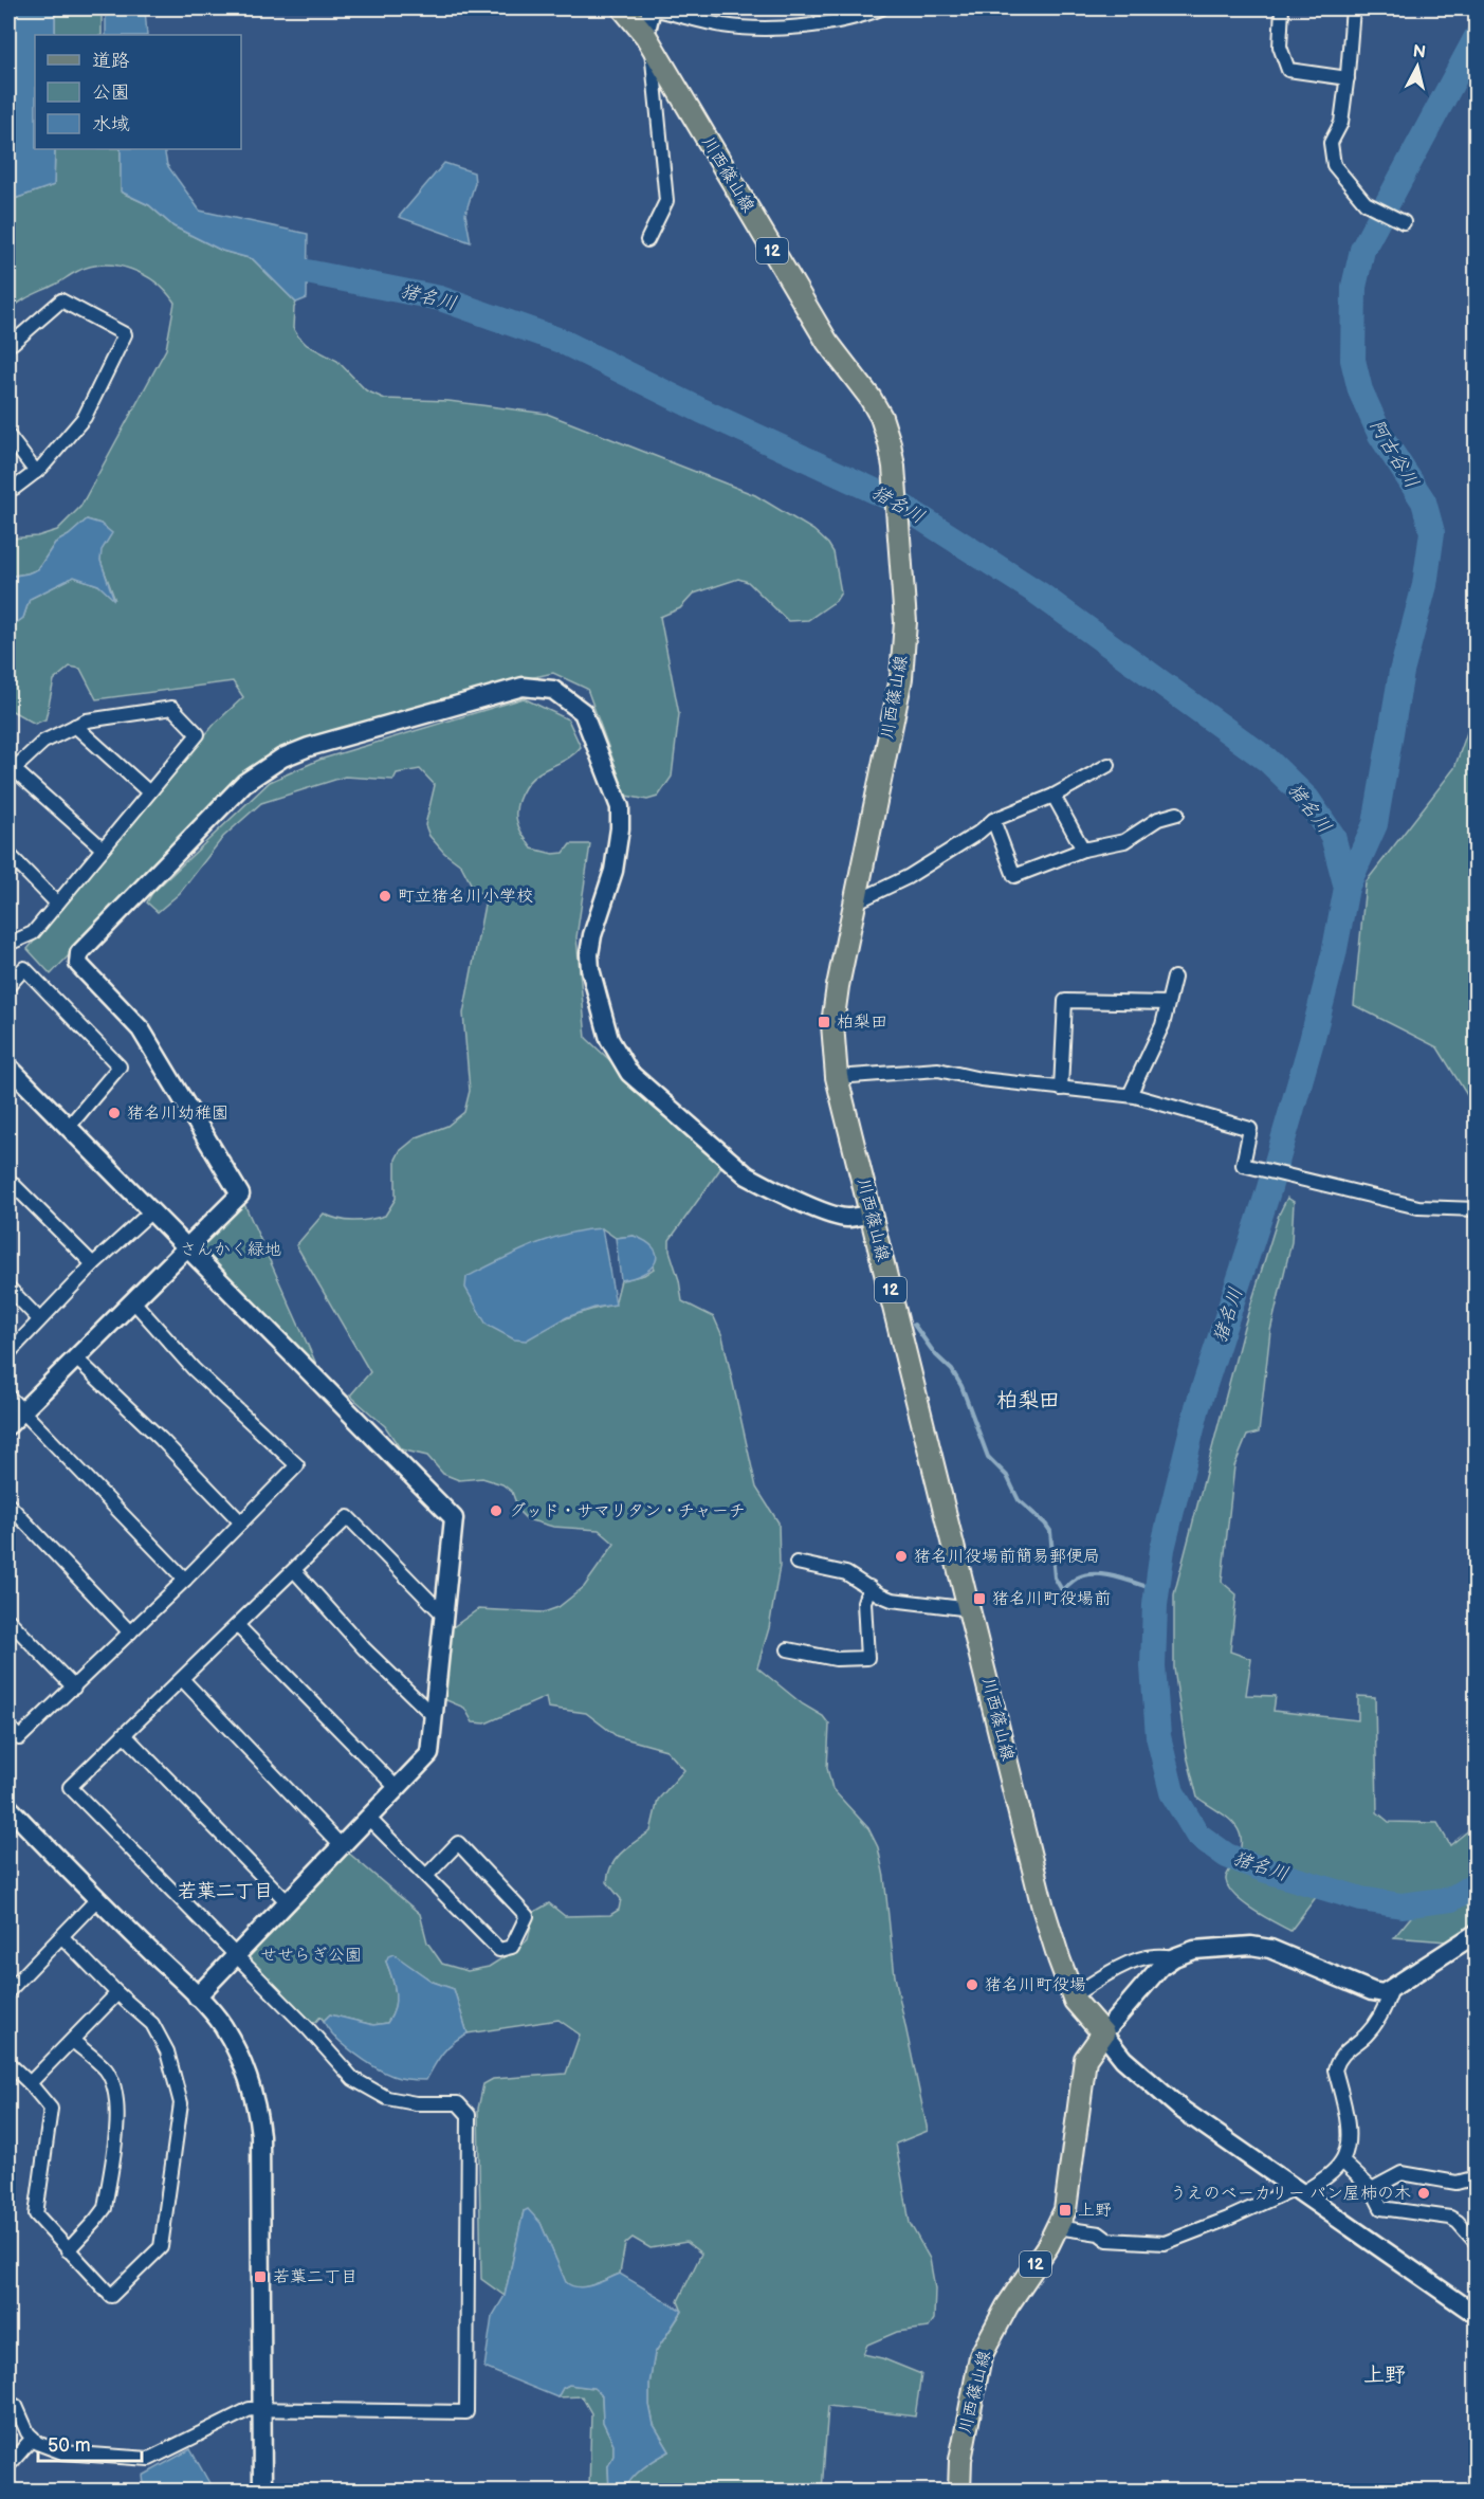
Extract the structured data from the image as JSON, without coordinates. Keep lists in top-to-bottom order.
{
  "streets": {
    "main road": ["川西篠山線", "12"]
  },
  "districts": ["柏梨田", "若葉二丁目", "上野"],
  "water": ["猪名川", "阿古谷川"],
  "parks": ["さんかく緑地", "せせらぎ公園"],
  "places": {
    "other": [
      "町立猪名川小学校",
      "猪名川幼稚園",
      "グッド・サマリタン・チャーチ",
      "猪名川役場前簡易郵便局",
      "猪名川町役場",
      "うえのベーカリー パン屋柿の木"
    ],
    "transit": [
      "柏梨田",
      "猪名川町役場前",
      "上野",
      "若葉二丁目"
    ]
  },
  "legend": ["道路", "公園", "水域"],
  "scale_bar": "50 m",
  "north": "top"
}
